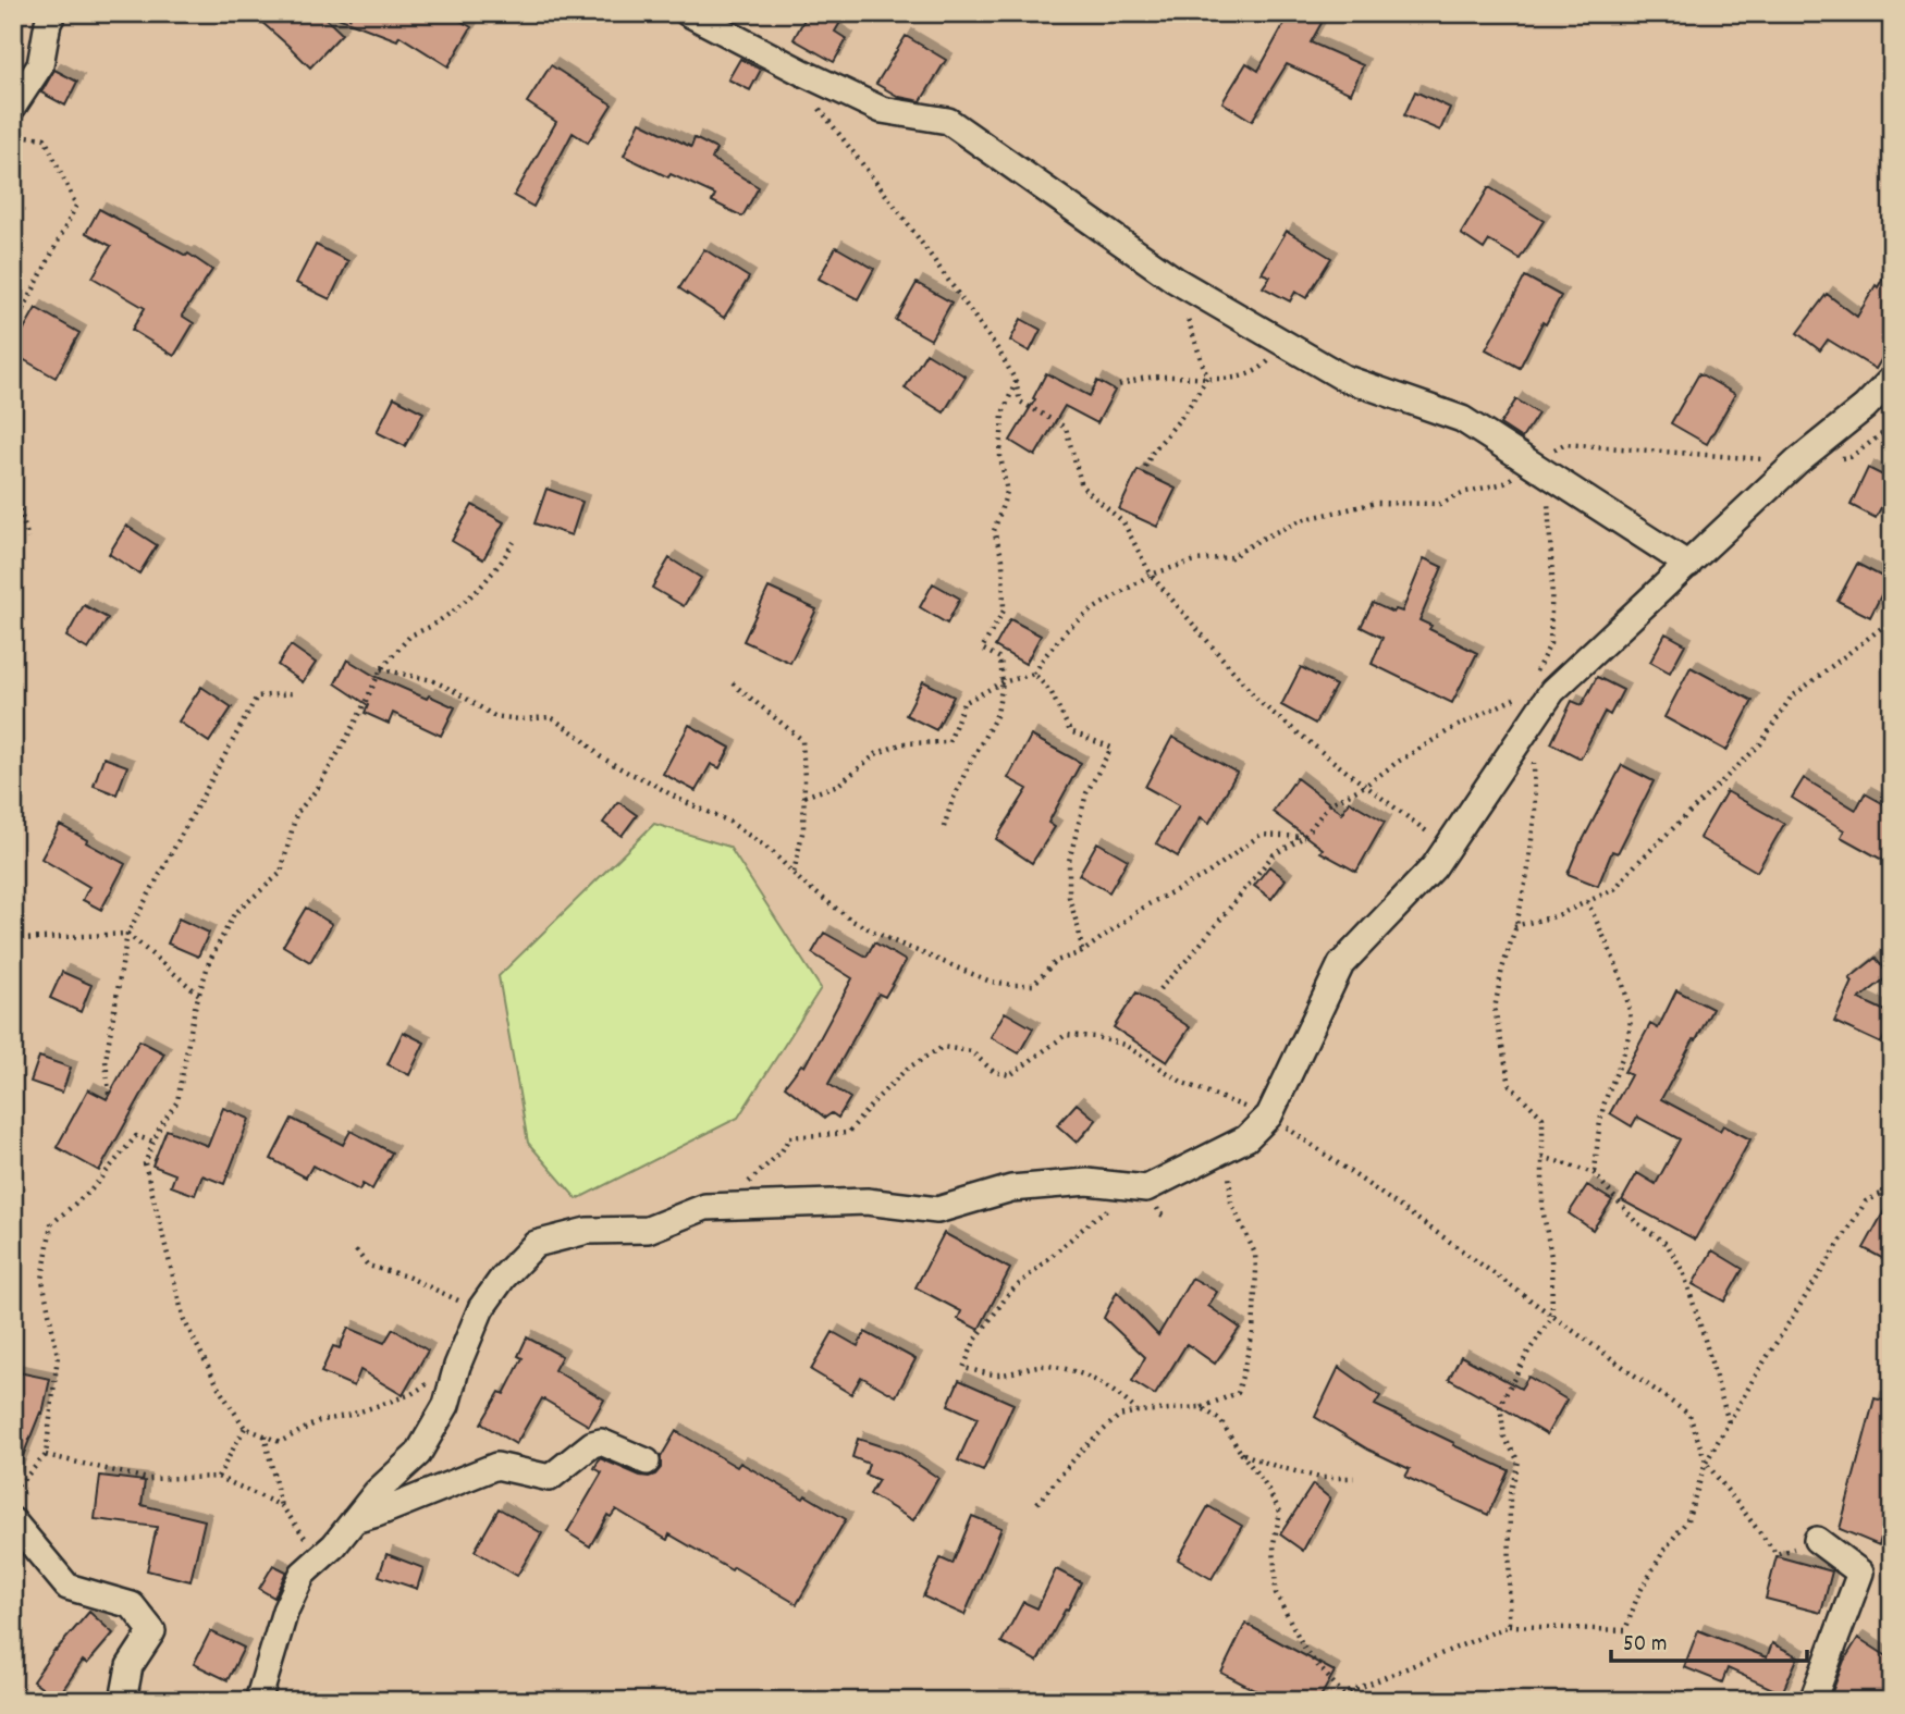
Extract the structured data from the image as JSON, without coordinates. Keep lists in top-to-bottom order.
{
  "scale_bar": "50 m"
}
